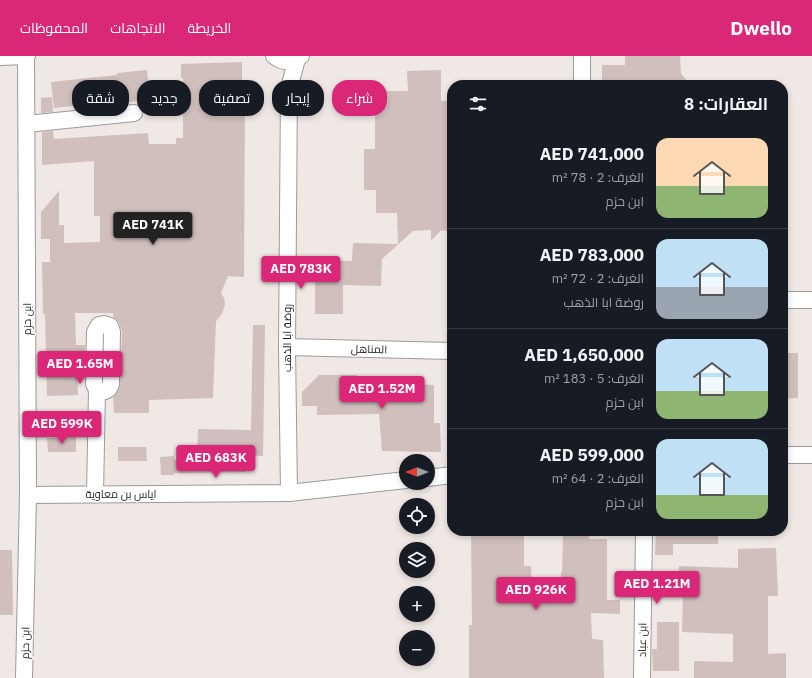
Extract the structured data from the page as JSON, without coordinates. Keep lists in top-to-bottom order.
{
  "streets": {
    "street": [
      "ابن حزم",
      "روضة ابا الذهب",
      "المناهل",
      "اياس بن معاوية",
      "ابن عباد"
    ]
  },
  "crossings": [
    ["ابن حزم", "اياس بن معاوية"],
    ["روضة ابا الذهب", "المناهل"],
    ["روضة ابا الذهب", "اياس بن معاوية"]
  ],
  "north": "left",
  "page": {
    "header": "Dwello",
    "nav": ["الخريطة", "الاتجاهات", "المحفوظات"],
    "chip": [
      "شراء",
      "إيجار",
      "تصفية",
      "جديد",
      "شقة"
    ],
    "heading": "العقارات: 8",
    "list": [
      {
        "name": "AED 741,000",
        "note": "الغرف: 2 · 78 m² · ابن حزم"
      },
      {
        "name": "AED 783,000",
        "note": "الغرف: 2 · 72 m² · روضة ابا الذهب"
      },
      {
        "name": "AED 1,650,000",
        "note": "الغرف: 5 · 183 m² · ابن حزم"
      },
      {
        "name": "AED 599,000",
        "note": "الغرف: 2 · 64 m² · ابن حزم"
      }
    ],
    "price": [
      "AED 741K",
      "AED 783K",
      "AED 1.65M",
      "AED 1.52M",
      "AED 599K",
      "AED 683K",
      "AED 1.21M",
      "AED 926K"
    ],
    "map_buttons": ["+", "−"]
  }
}
